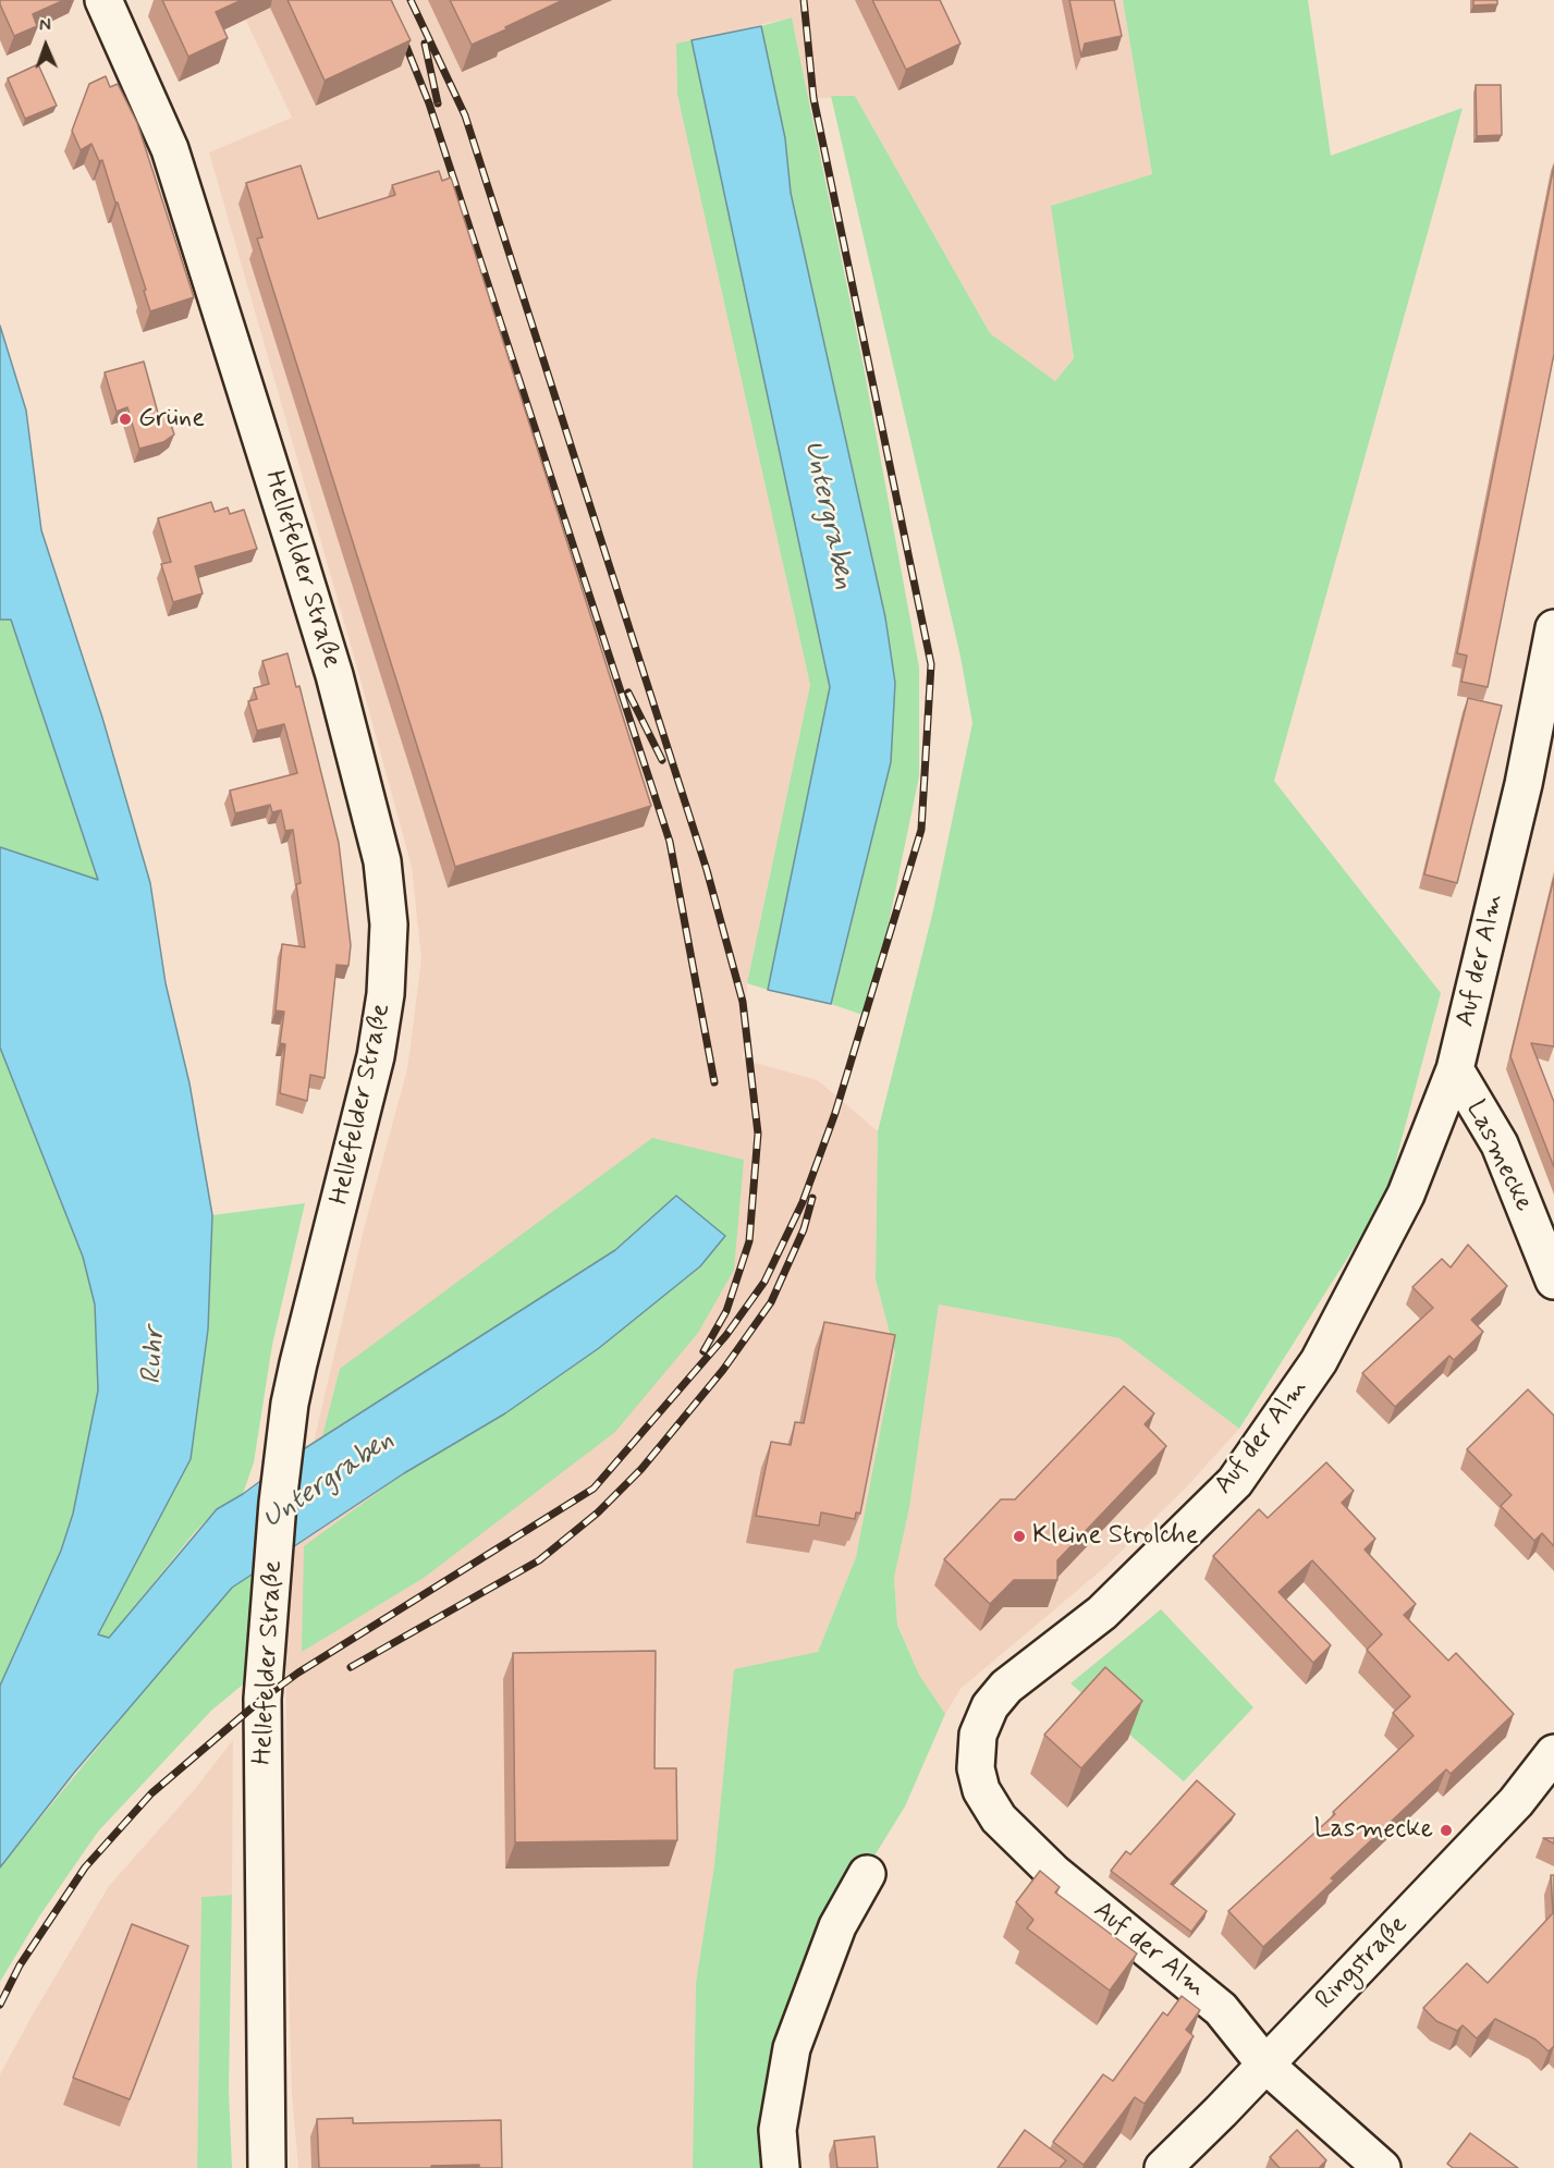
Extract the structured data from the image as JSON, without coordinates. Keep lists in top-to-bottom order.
{
  "streets": {
    "street": [
      "Hellefelder Straße",
      "Auf der Alm",
      "Lasmecke",
      "Ringstraße"
    ]
  },
  "crossings": [
    ["Auf der Alm", "Lasmecke"],
    ["Auf der Alm", "Ringstraße"]
  ],
  "water": ["Untergraben", "Ruhr"],
  "places": ["Grüne", "Kleine Strolche", "Lasmecke"],
  "north": "top"
}
